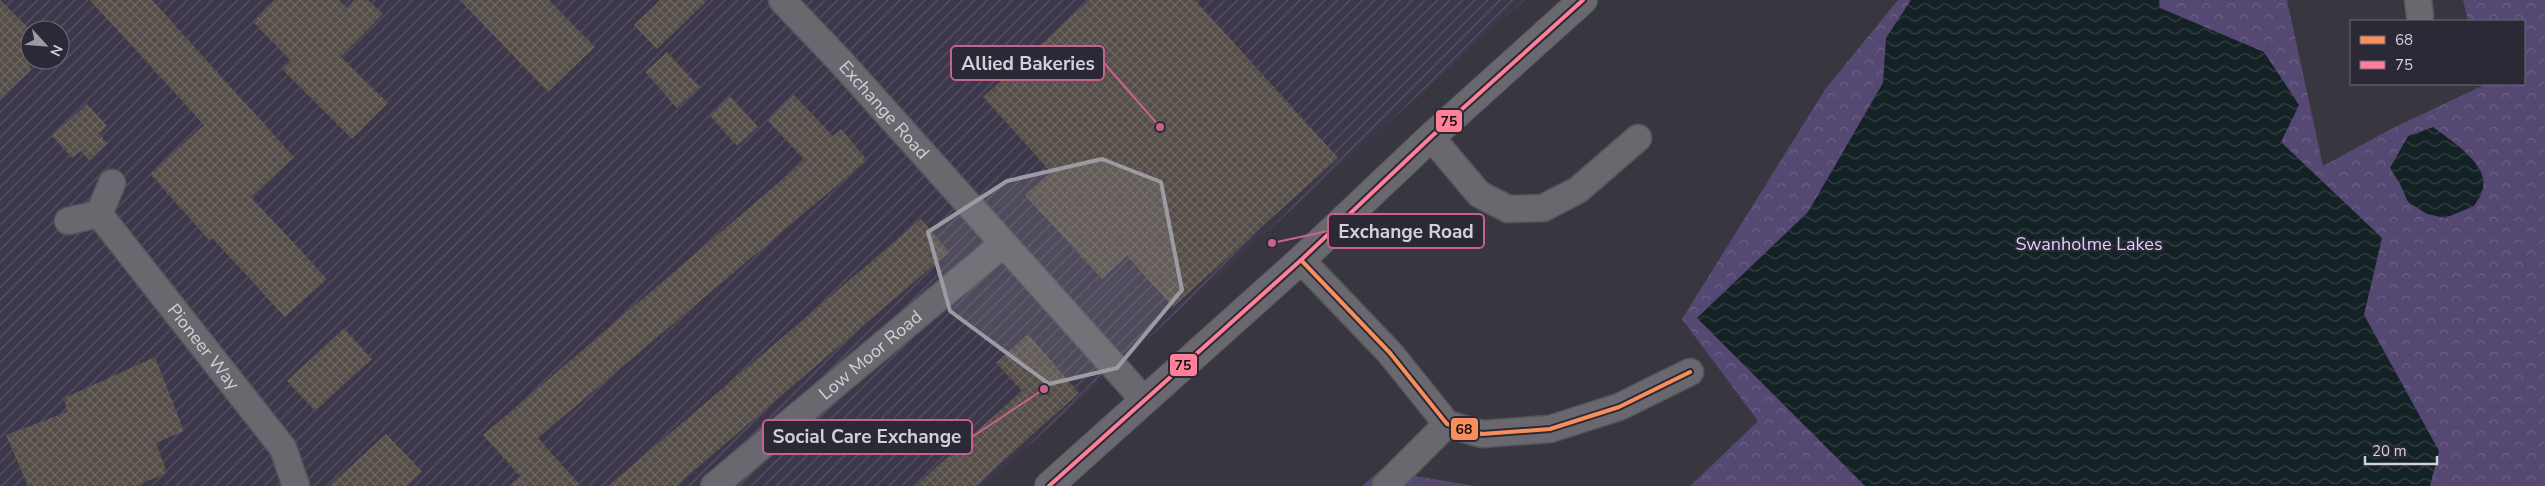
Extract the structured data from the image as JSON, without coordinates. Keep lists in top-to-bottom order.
{
  "streets": {
    "street": ["Exchange Road", "Pioneer Way", "Low Moor Road"]
  },
  "crossings": [
    ["Exchange Road", "Low Moor Road"]
  ],
  "parks": ["Swanholme Lakes"],
  "places": ["Allied Bakeries", "Exchange Road", "Social Care Exchange"],
  "lines": ["transit line 75", "transit line 68"],
  "legend": ["68", "75"],
  "scale_bar": "20 m",
  "north": "bottom right"
}
